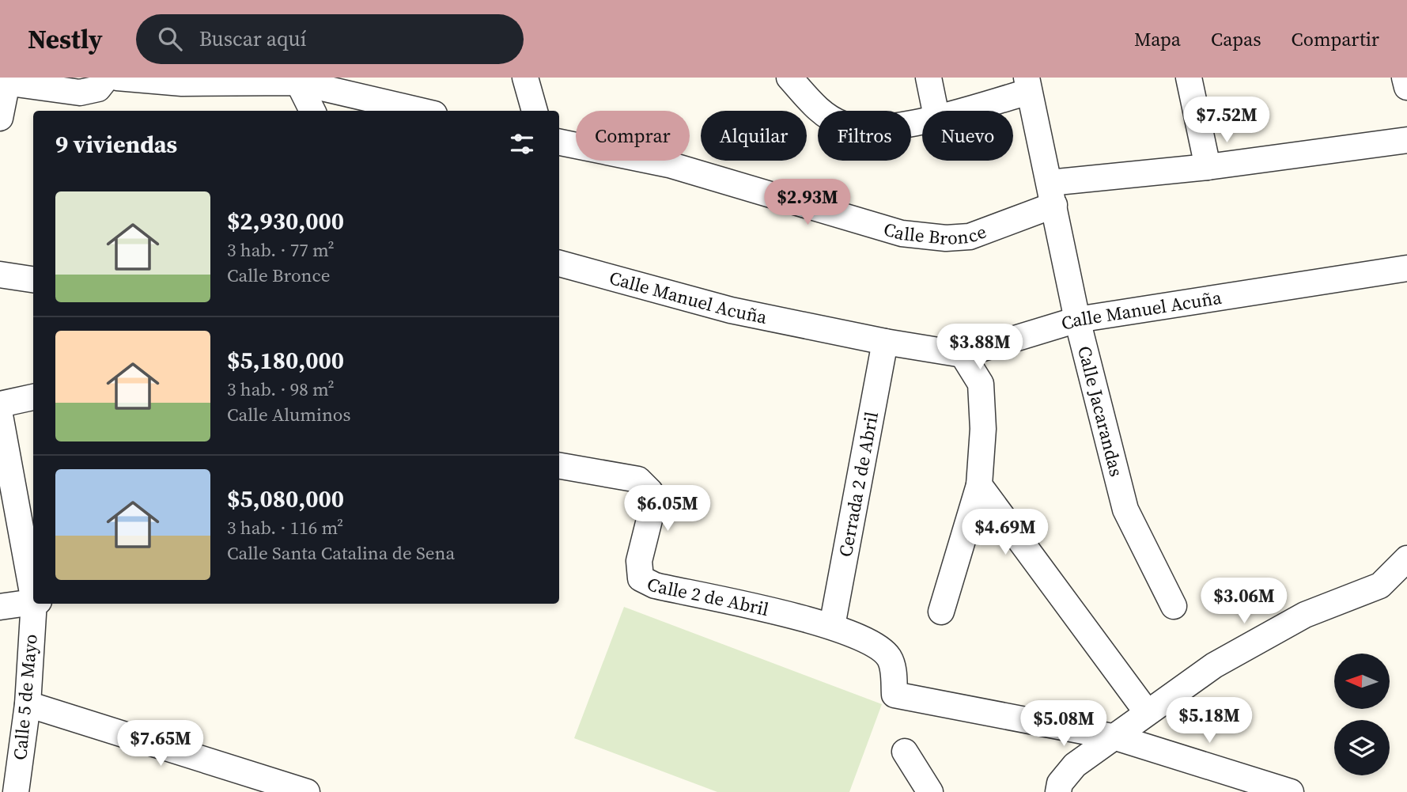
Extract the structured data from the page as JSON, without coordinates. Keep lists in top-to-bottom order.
{
  "streets": {
    "street": [
      "Calle Bronce",
      "Calle Manuel Acuña",
      "Calle Jacarandas",
      "Cerrada 2 de Abril",
      "Calle 2 de Abril",
      "Calle 5 de Mayo"
    ]
  },
  "crossings": [
    ["Calle Bronce", "Calle Jacarandas"],
    ["Calle Manuel Acuña", "Calle Jacarandas"],
    ["Calle Manuel Acuña", "Cerrada 2 de Abril"],
    ["Cerrada 2 de Abril", "Calle 2 de Abril"]
  ],
  "north": "left",
  "page": {
    "header": "Nestly",
    "search": "Buscar aquí",
    "nav": ["Mapa", "Capas", "Compartir"],
    "price": [
      "$7.52M",
      "$2.93M",
      "$3.88M",
      "$6.05M",
      "$4.69M",
      "$3.06M",
      "$5.18M",
      "$5.08M",
      "$7.65M"
    ],
    "chip": [
      "Comprar",
      "Alquilar",
      "Filtros",
      "Nuevo"
    ],
    "heading": "9 viviendas",
    "list": [
      {
        "name": "$2,930,000",
        "note": "3 hab. · 77 m² · Calle Bronce"
      },
      {
        "name": "$5,180,000",
        "note": "3 hab. · 98 m² · Calle Aluminos"
      },
      {
        "name": "$5,080,000",
        "note": "3 hab. · 116 m² · Calle Santa Catalina de Sena"
      }
    ]
  }
}
